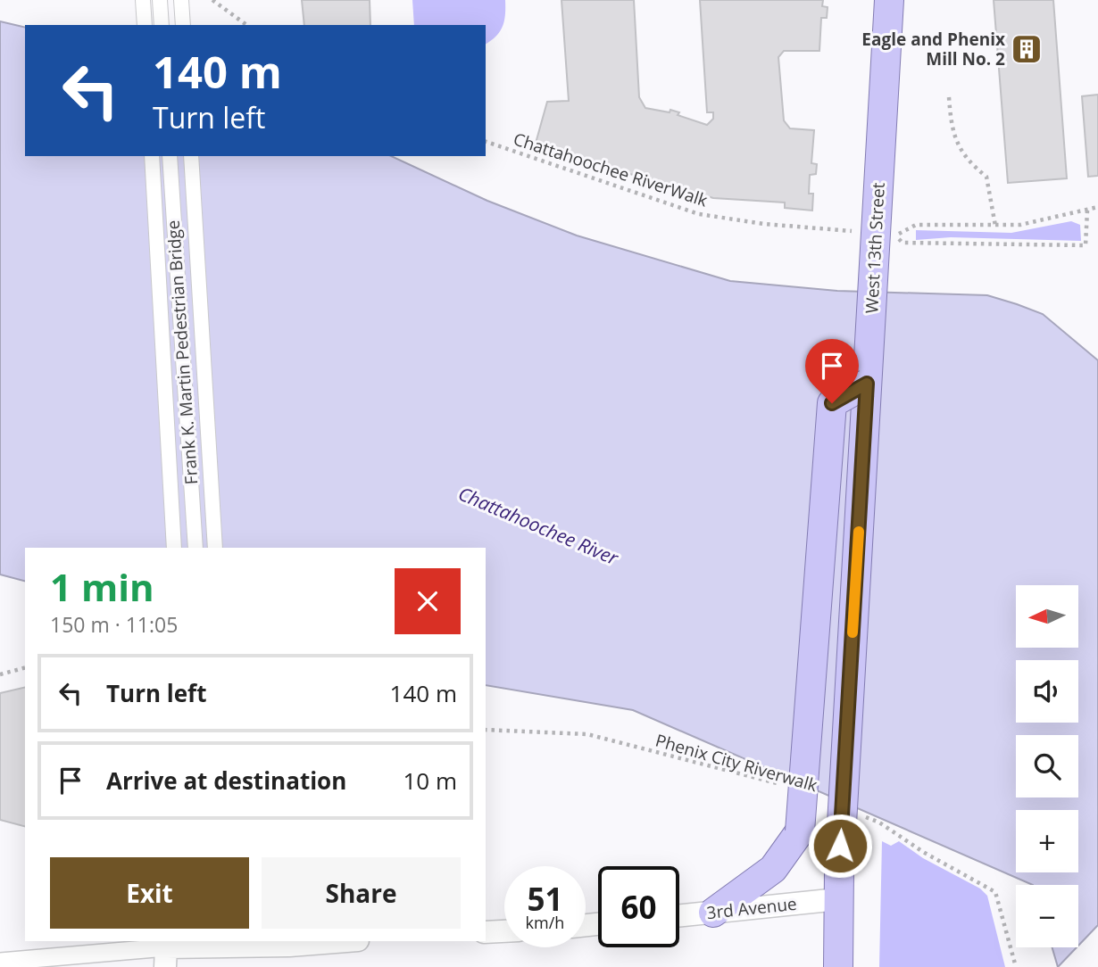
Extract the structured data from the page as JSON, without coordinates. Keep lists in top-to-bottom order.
{
  "streets": {
    "main road": ["West 13th Street"],
    "street": ["Frank K. Martin Pedestrian Bridge", "3rd Avenue"],
    "path": ["Chattahoochee RiverWalk", "Phenix City Riverwalk"]
  },
  "crossings": [
    ["West 13th Street", "3rd Avenue"]
  ],
  "water": ["Chattahoochee River"],
  "places": {
    "building": ["Eagle and Phenix Mill No. 2"]
  },
  "north": "left",
  "page": {
    "turn": ["140 m", "Turn left"],
    "heading": ["1 min", "150 m · 11:05"],
    "map_buttons": ["+", "−"],
    "list": [
      {
        "name": "Turn left",
        "value": "140 m"
      },
      {
        "name": "Arrive at destination",
        "value": "10 m"
      }
    ],
    "buttons": ["Exit", "Share"],
    "speed": "51 km/h",
    "limit": "60"
  }
}
